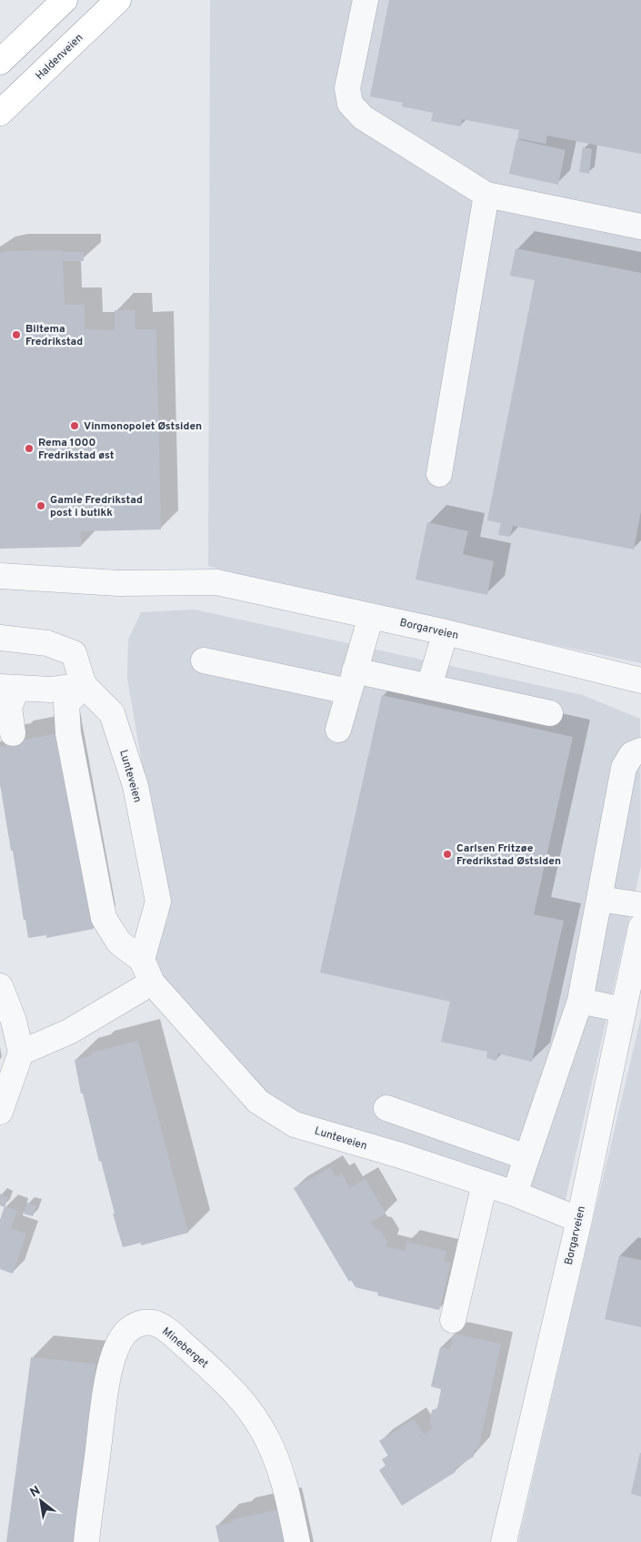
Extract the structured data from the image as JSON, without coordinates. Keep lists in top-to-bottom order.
{
  "streets": {
    "highway": ["Haldenveien"],
    "street": ["Borgarveien", "Lunteveien", "Mineberget"]
  },
  "crossings": [
    ["Borgarveien", "Lunteveien"]
  ],
  "places": [
    "Biltema Fredrikstad",
    "Vinmonopolet Østsiden",
    "Rema 1000 Fredrikstad øst",
    "Gamle Fredrikstad post i butikk",
    "Carlsen Fritzøe Fredrikstad Østsiden"
  ],
  "north": "top left"
}
